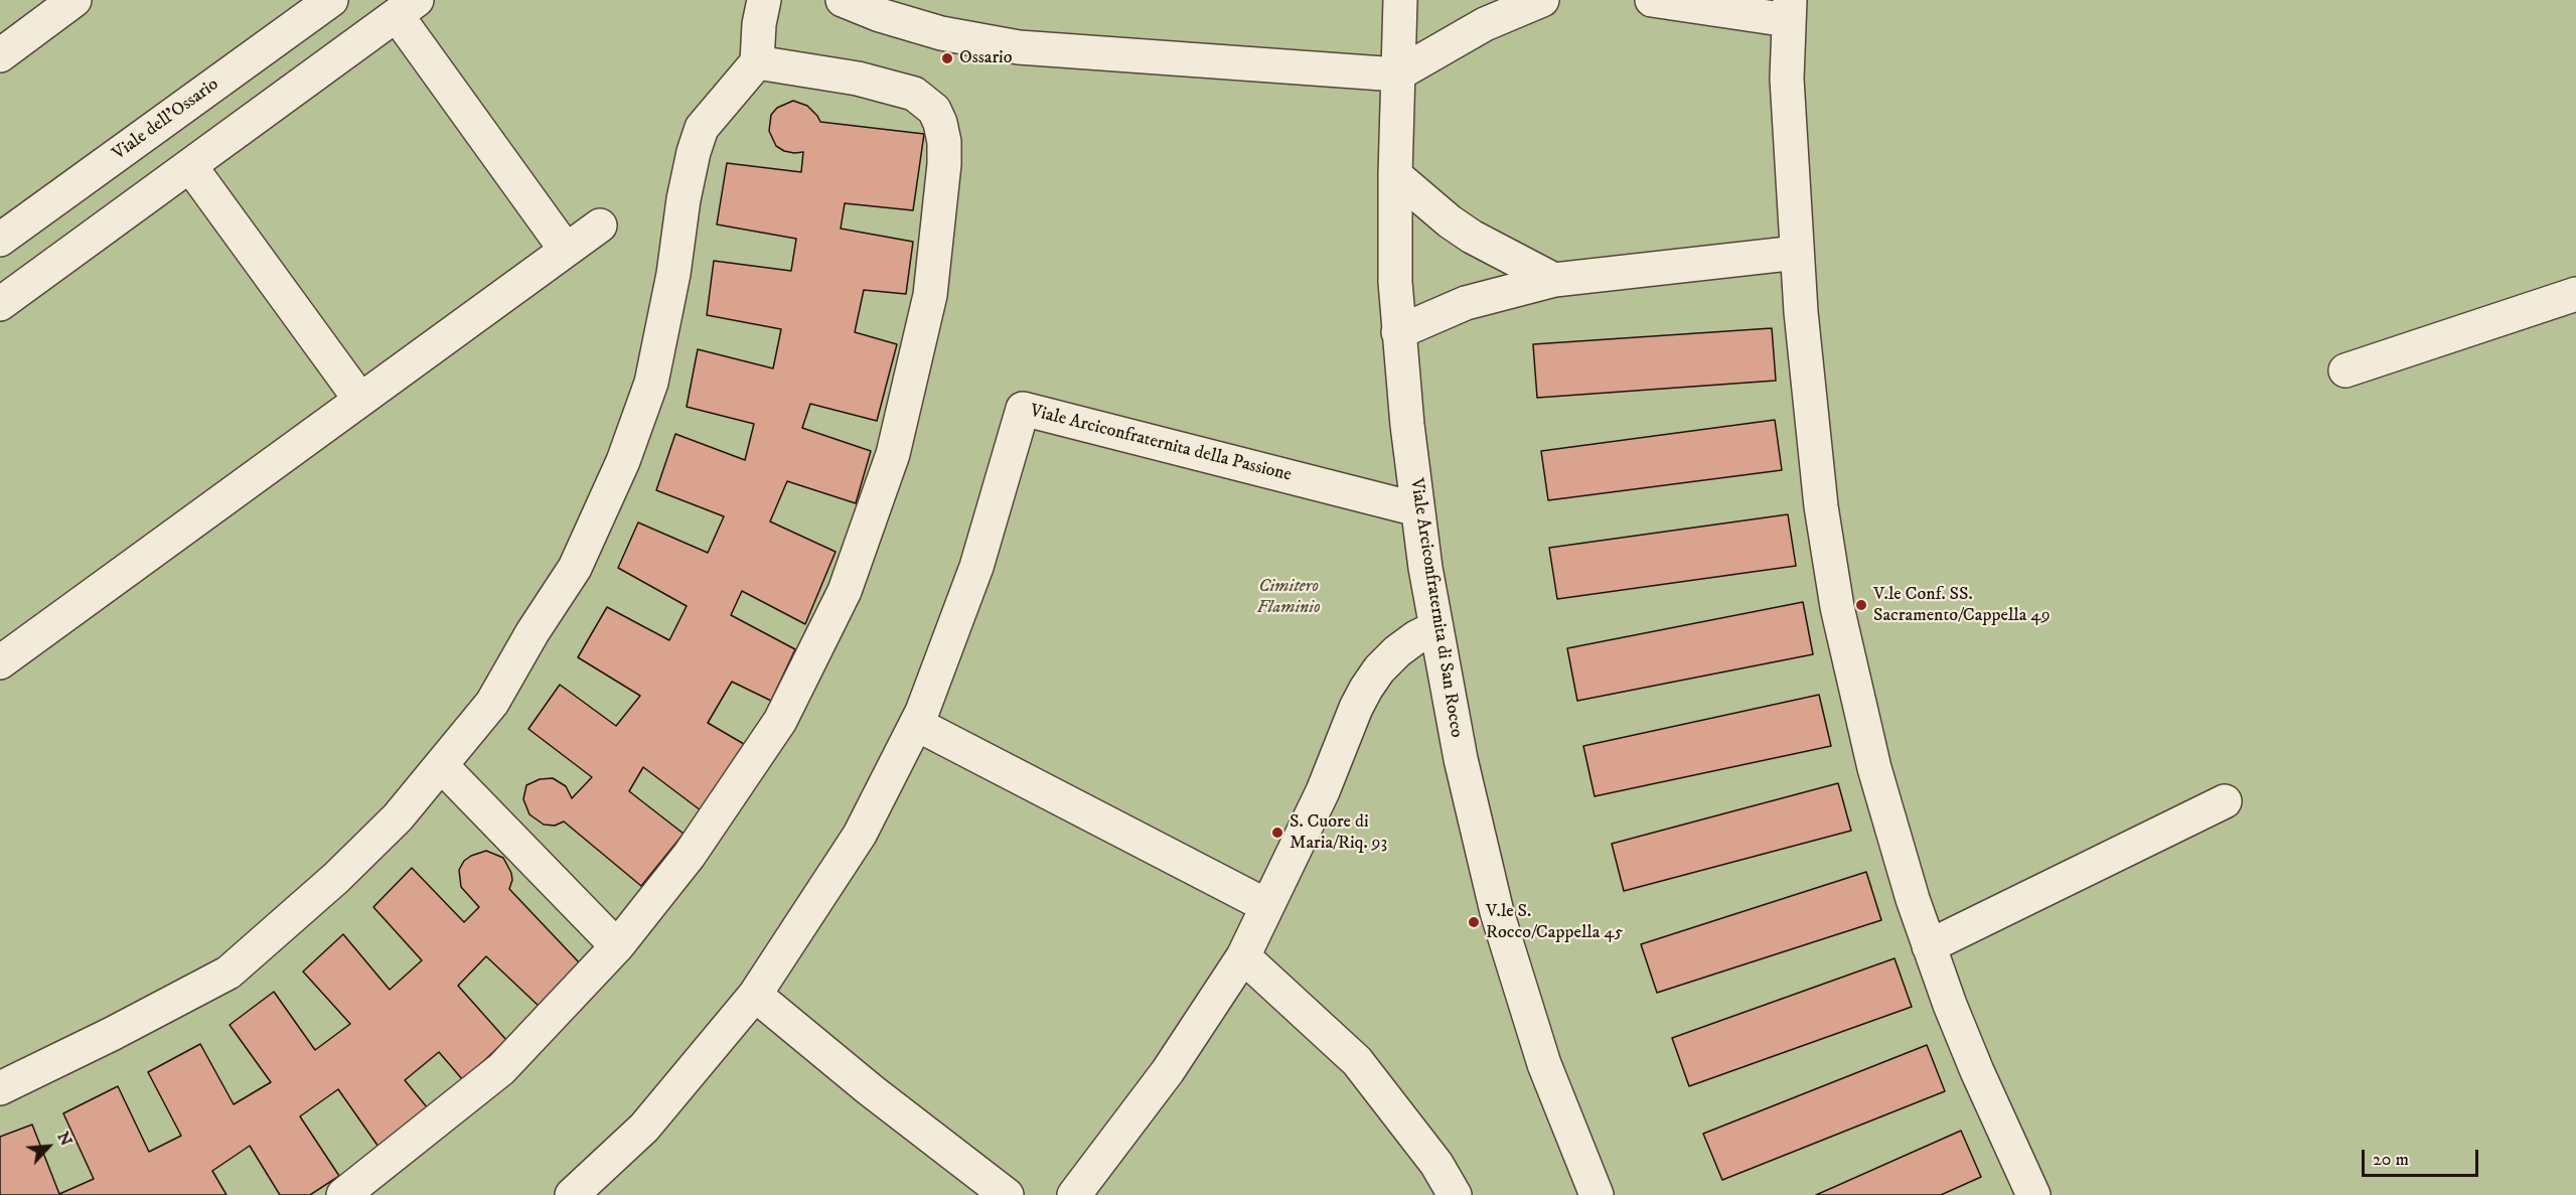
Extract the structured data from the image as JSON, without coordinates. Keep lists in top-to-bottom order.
{
  "streets": {
    "lane": ["Viale dell'Ossario", "Viale Arciconfraternita della Passione", "Viale Arciconfraternita di San Rocco"]
  },
  "crossings": [
    ["Viale Arciconfraternita della Passione", "Viale Arciconfraternita di San Rocco"]
  ],
  "parks": ["Cimitero Flaminio"],
  "places": [
    "Ossario",
    "V.le Conf. SS. Sacramento/Cappella 49",
    "S. Cuore di Maria/Riq. 93",
    "V.le S. Rocco/Cappella 45"
  ],
  "scale_bar": "20 m",
  "north": "top right"
}
